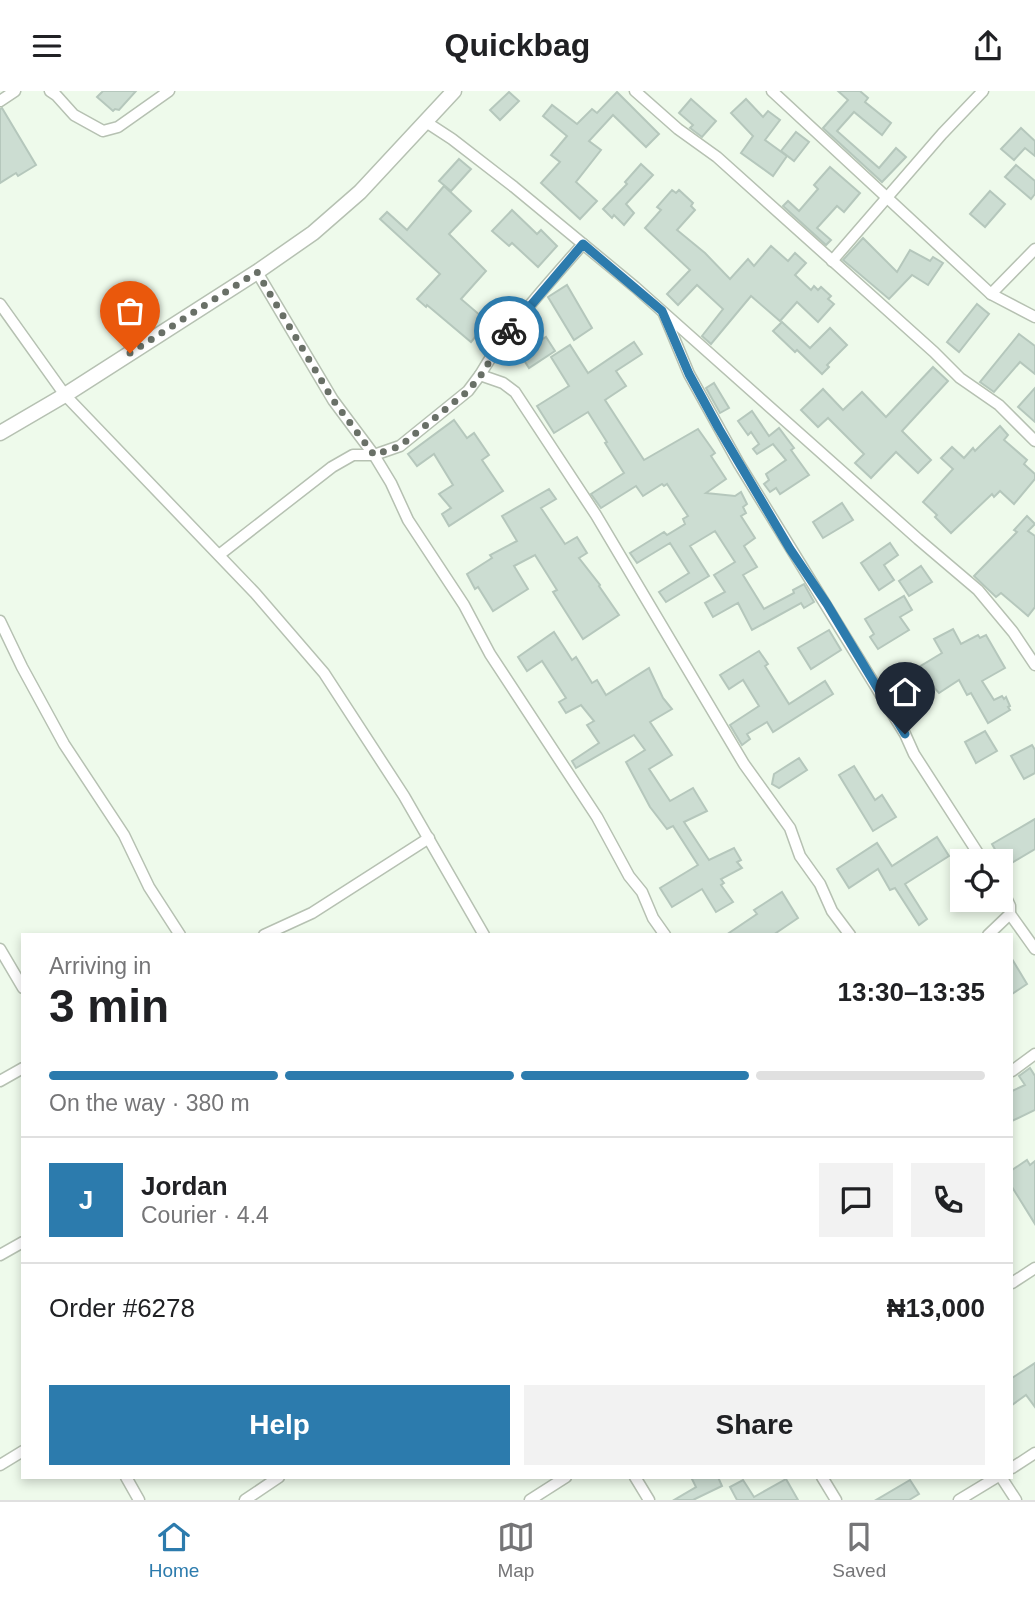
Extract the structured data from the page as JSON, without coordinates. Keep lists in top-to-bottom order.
{
  "page": {
    "header": "Quickbag",
    "heading": ["3 min", "Arriving in", "13:30–13:35"],
    "panel": [
      "Jordan",
      "Courier · 4.4",
      "Order #6278",
      "₦13,000"
    ],
    "bar": "On the way · 380 m",
    "round": "J",
    "buttons": ["Help", "Share"],
    "tabs": ["Home", "Map", "Saved"]
  }
}
